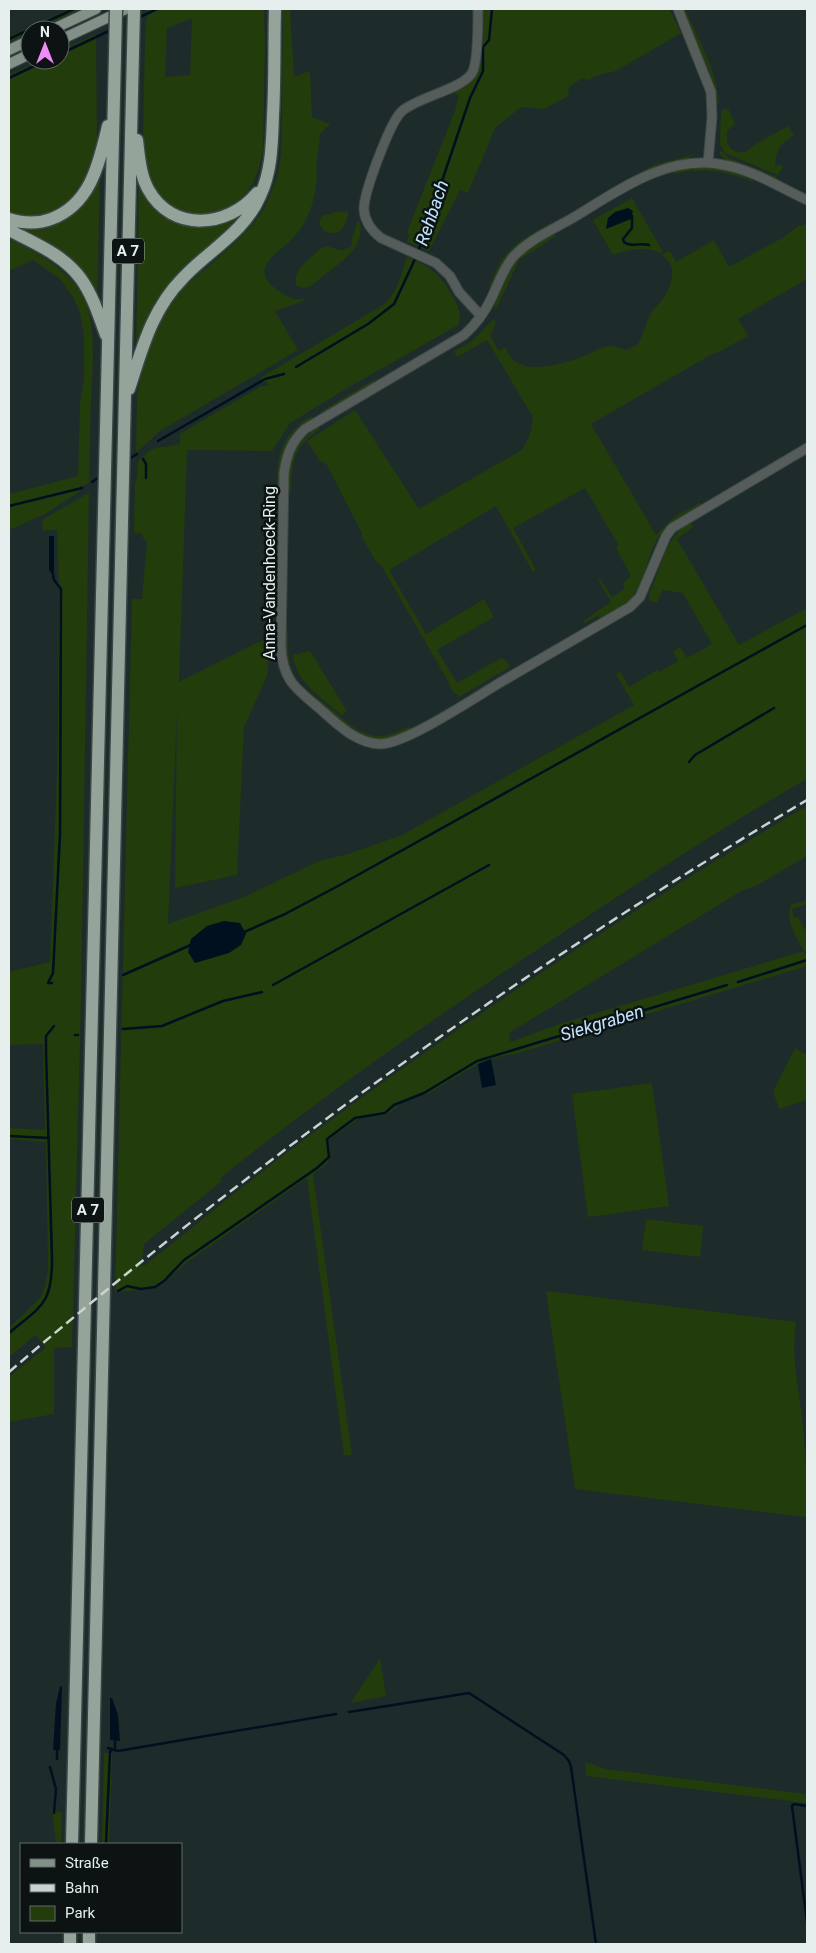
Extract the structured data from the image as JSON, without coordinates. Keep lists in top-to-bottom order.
{
  "streets": {
    "highway": ["A 7"],
    "street": ["Anna-Vandenhoeck-Ring"]
  },
  "water": ["Rehbach", "Siekgraben"],
  "legend": ["Straße", "Bahn", "Park"],
  "north": "top"
}
